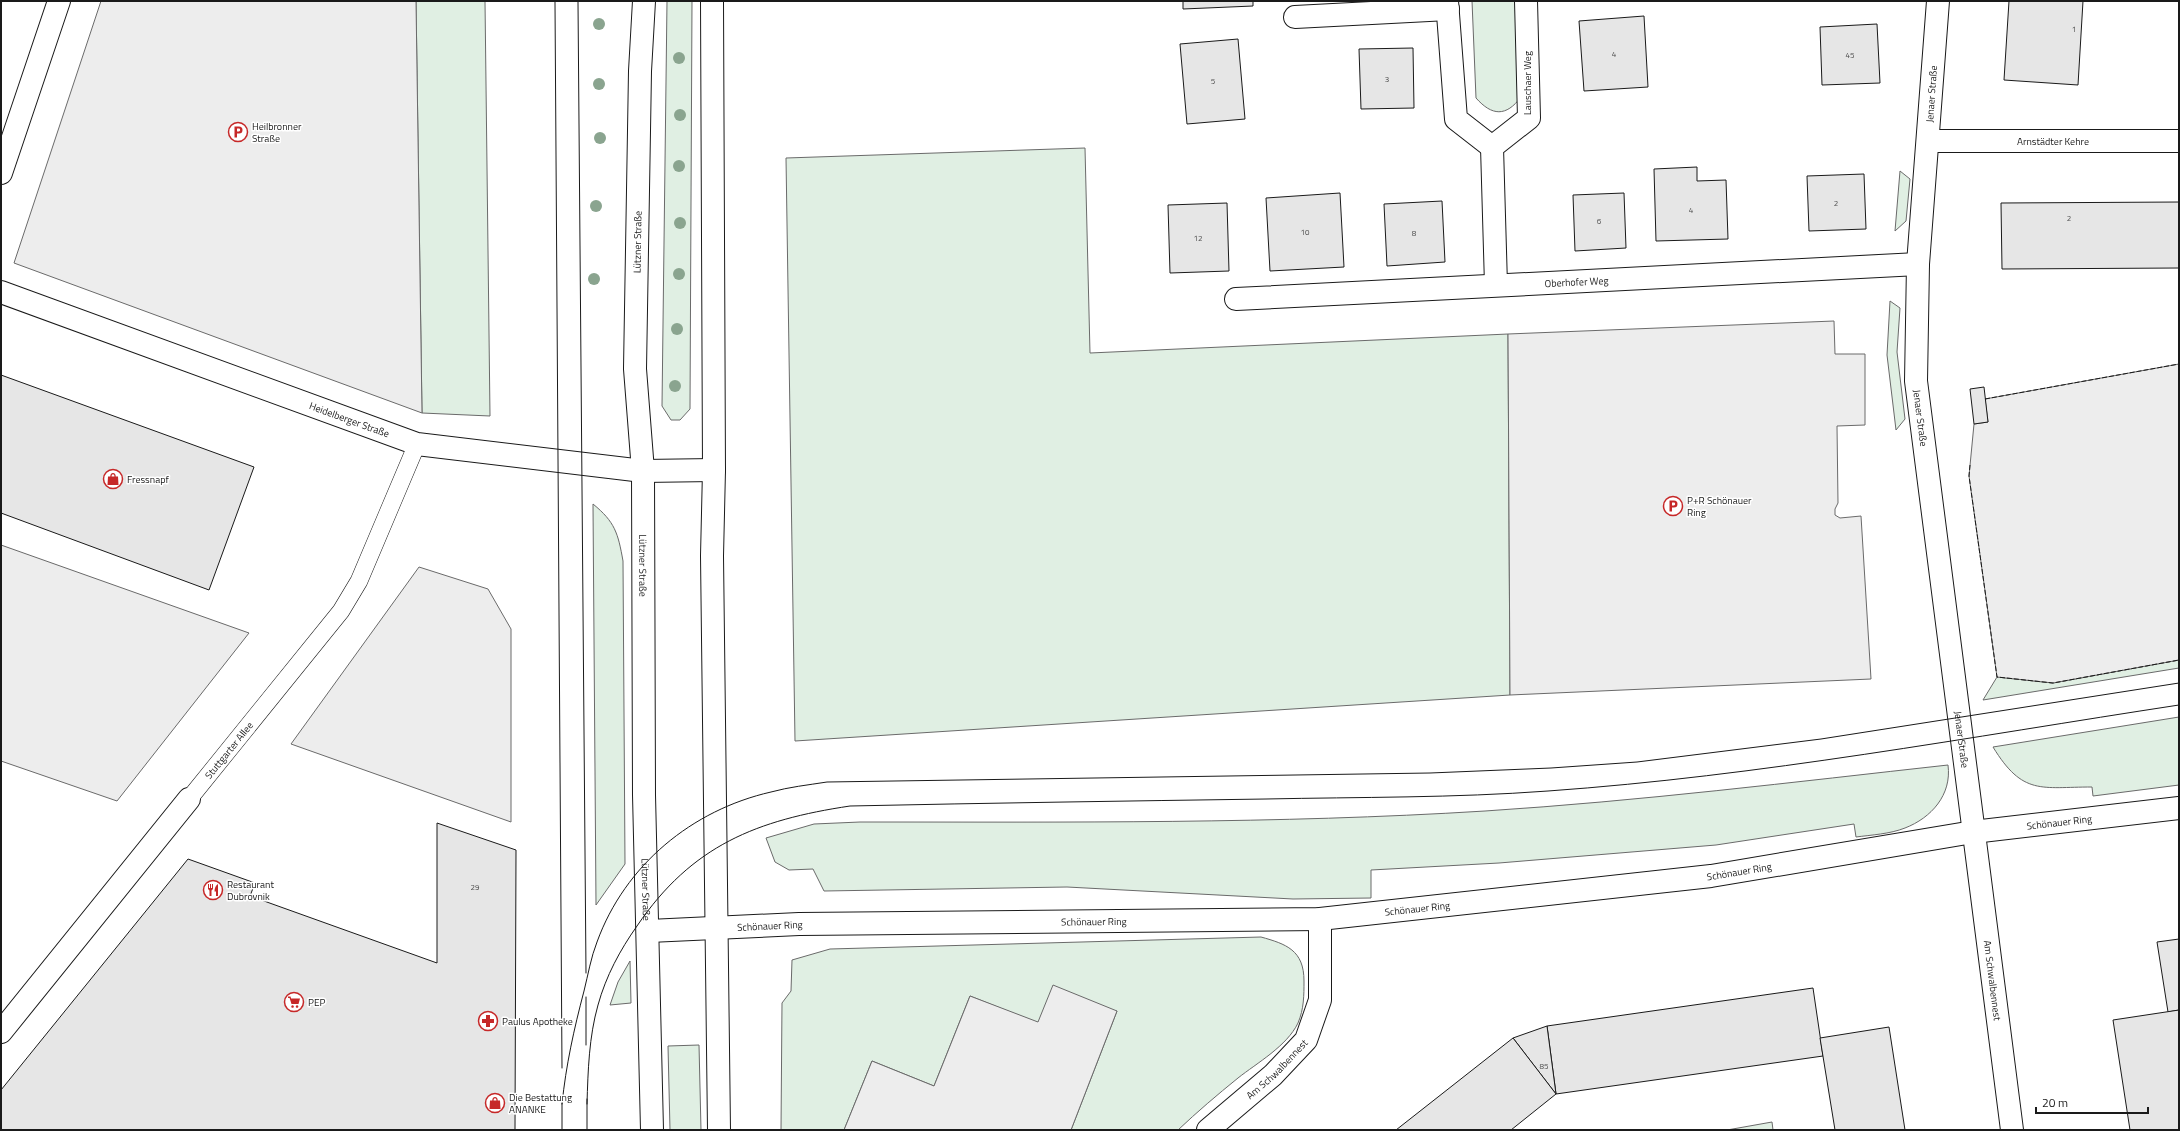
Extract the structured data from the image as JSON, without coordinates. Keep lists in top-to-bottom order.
{
  "streets": {
    "street": [
      "Lauschaer Weg",
      "Jenaer Straße",
      "Arnstädter Kehre",
      "Lützner Straße",
      "Oberhofer Weg",
      "Heidelberger Straße",
      "Stuttgarter Allee",
      "Schönauer Ring",
      "Am Schwalbennest"
    ]
  },
  "crossings": [
    ["Jenaer Straße", "Arnstädter Kehre"],
    ["Jenaer Straße", "Oberhofer Weg"],
    ["Jenaer Straße", "Schönauer Ring"],
    ["Jenaer Straße", "Am Schwalbennest"],
    ["Lützner Straße", "Heidelberger Straße"],
    ["Lützner Straße", "Schönauer Ring"],
    ["Heidelberger Straße", "Stuttgarter Allee"],
    ["Schönauer Ring", "Am Schwalbennest"]
  ],
  "places": {
    "parking": ["Heilbronner Straße", "P+R Schönauer Ring"],
    "shop": ["Fressnapf", "Die Bestattung ANANKE"],
    "restaurant": ["Restaurant Dubrovnik"],
    "supermarket": ["PEP"],
    "pharmacy": ["Paulus Apotheke"]
  },
  "house_numbers": [
    "1",
    "4",
    "45",
    "3",
    "5",
    "2",
    "4",
    "2",
    "6",
    "10",
    "8",
    "12",
    "29",
    "85"
  ],
  "scale_bar": "20 m"
}
